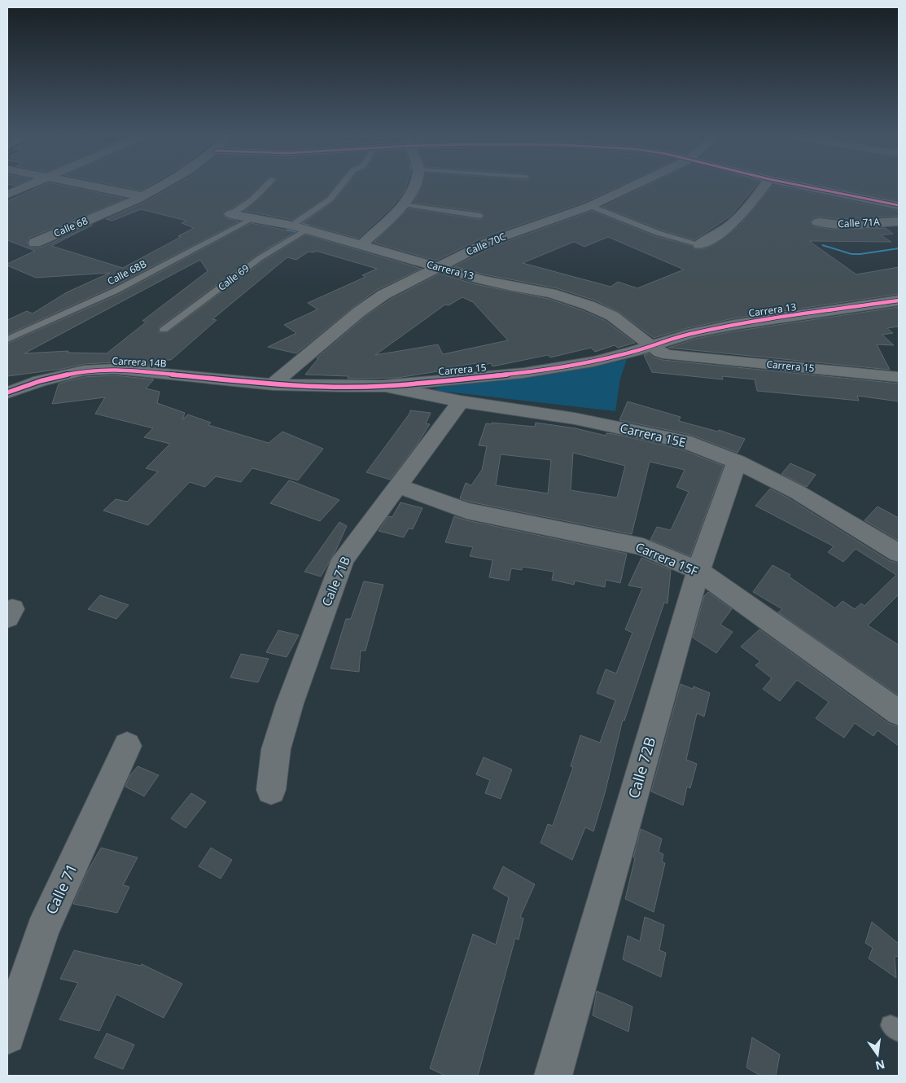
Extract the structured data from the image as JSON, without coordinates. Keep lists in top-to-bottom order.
{
  "streets": {
    "street": [
      "Calle 71A",
      "Calle 68",
      "Calle 70C",
      "Carrera 13",
      "Carrera 14B",
      "Carrera 15",
      "Carrera 15E",
      "Carrera 15F",
      "Calle 71B",
      "Calle 72B",
      "Calle 71"
    ],
    "lane": ["Calle 68B", "Calle 69"]
  },
  "crossings": [
    ["Calle 70C", "Carrera 13"],
    ["Calle 70C", "Carrera 14B"],
    ["Calle 70C", "Carrera 15"],
    ["Carrera 13", "Calle 68B"],
    ["Carrera 13", "Calle 69"],
    ["Carrera 13", "Carrera 15"],
    ["Carrera 14B", "Carrera 15"],
    ["Carrera 15", "Carrera 15E"],
    ["Carrera 15E", "Calle 71B"],
    ["Carrera 15E", "Calle 72B"],
    ["Carrera 15F", "Calle 71B"],
    ["Carrera 15F", "Calle 72B"]
  ],
  "north": "bottom"
}
